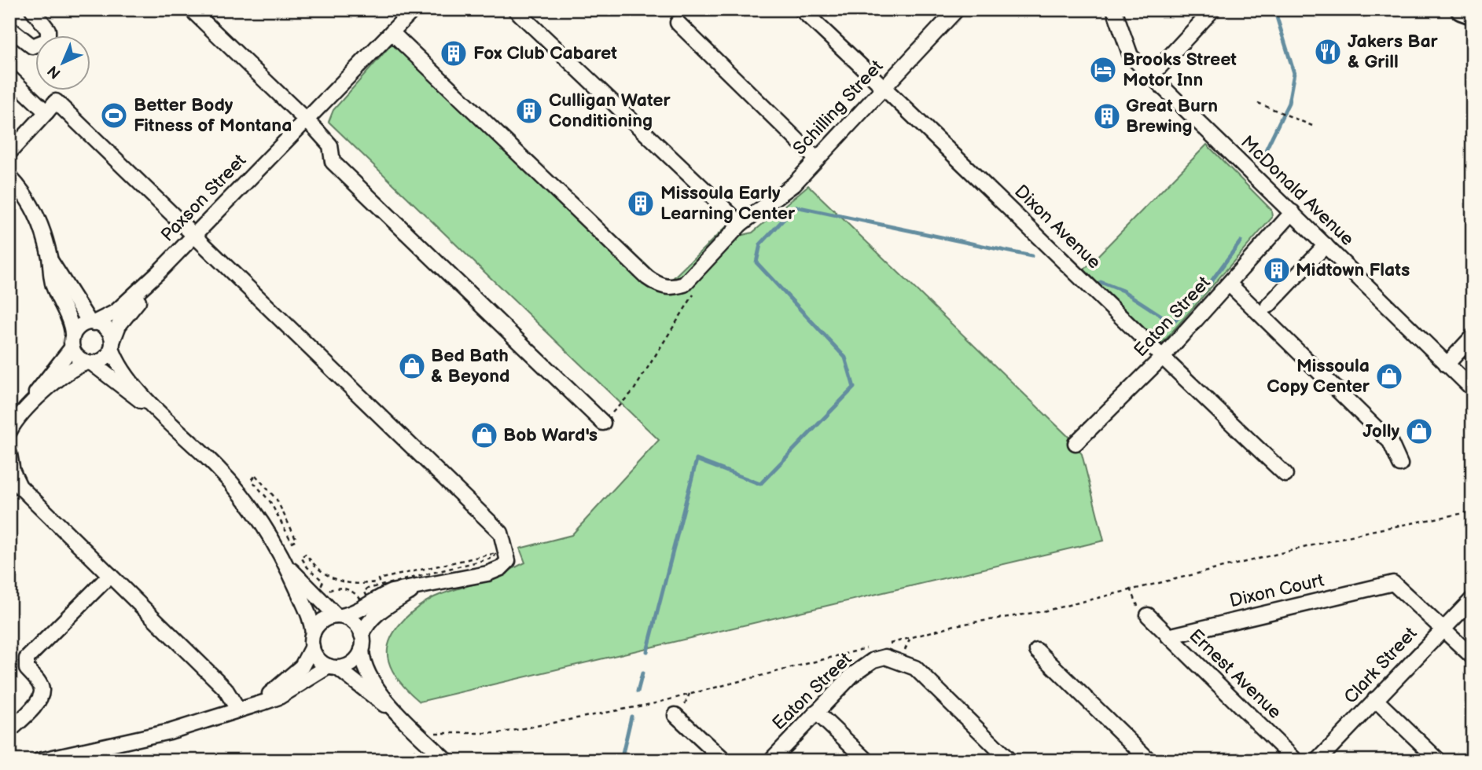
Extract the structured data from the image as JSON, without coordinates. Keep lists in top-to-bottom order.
{
  "streets": {
    "street": [
      "Schilling Street",
      "McDonald Avenue",
      "Paxson Street",
      "Dixon Avenue",
      "Eaton Street",
      "Dixon Court",
      "Clark Street",
      "Ernest Avenue"
    ]
  },
  "crossings": [
    ["Schilling Street", "Paxson Street"],
    ["Schilling Street", "Dixon Avenue"],
    ["McDonald Avenue", "Eaton Street"],
    ["Dixon Avenue", "Eaton Street"],
    ["Dixon Court", "Clark Street"],
    ["Dixon Court", "Ernest Avenue"]
  ],
  "places": {
    "restaurant": ["Jakers Bar & Grill"],
    "building": [
      "Fox Club Cabaret",
      "Culligan Water Conditioning",
      "Great Burn Brewing",
      "Missoula Early Learning Center",
      "Midtown Flats"
    ],
    "hotel": ["Brooks Street Motor Inn"],
    "sports": ["Better Body Fitness of Montana"],
    "shop": [
      "Bed Bath & Beyond",
      "Missoula Copy Center",
      "Jolly",
      "Bob Ward's"
    ]
  },
  "north": "bottom left"
}
